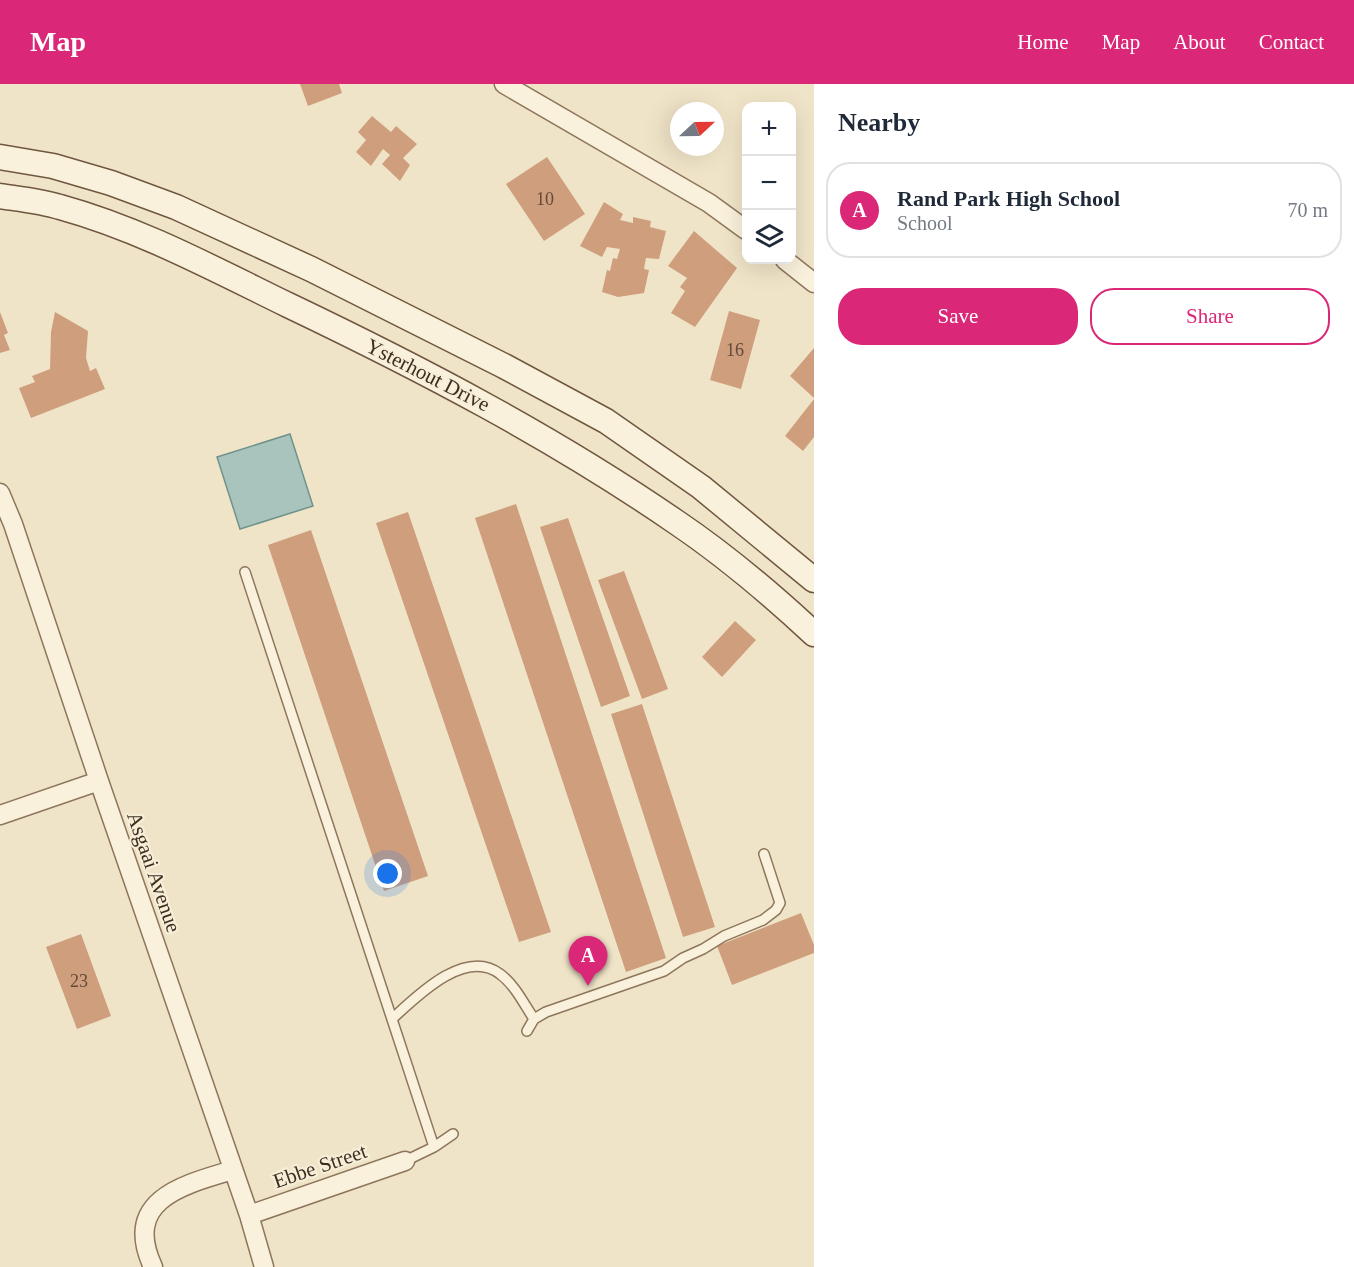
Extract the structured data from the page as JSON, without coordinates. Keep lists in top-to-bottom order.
{
  "streets": {
    "main road": ["Ysterhout Drive"],
    "street": ["Asgaai Avenue", "Ebbe Street"]
  },
  "crossings": [
    ["Asgaai Avenue", "Ebbe Street"]
  ],
  "house_numbers": ["10", "16", "23"],
  "north": "right",
  "page": {
    "header": "Map",
    "nav": [
      "Home",
      "Map",
      "About",
      "Contact"
    ],
    "heading": "Nearby",
    "map_buttons": ["+", "−"],
    "list": [
      {
        "mark": "A",
        "name": "Rand Park High School",
        "note": "School",
        "value": "70 m"
      }
    ],
    "buttons": ["Save", "Share"],
    "pins": "A"
  }
}
